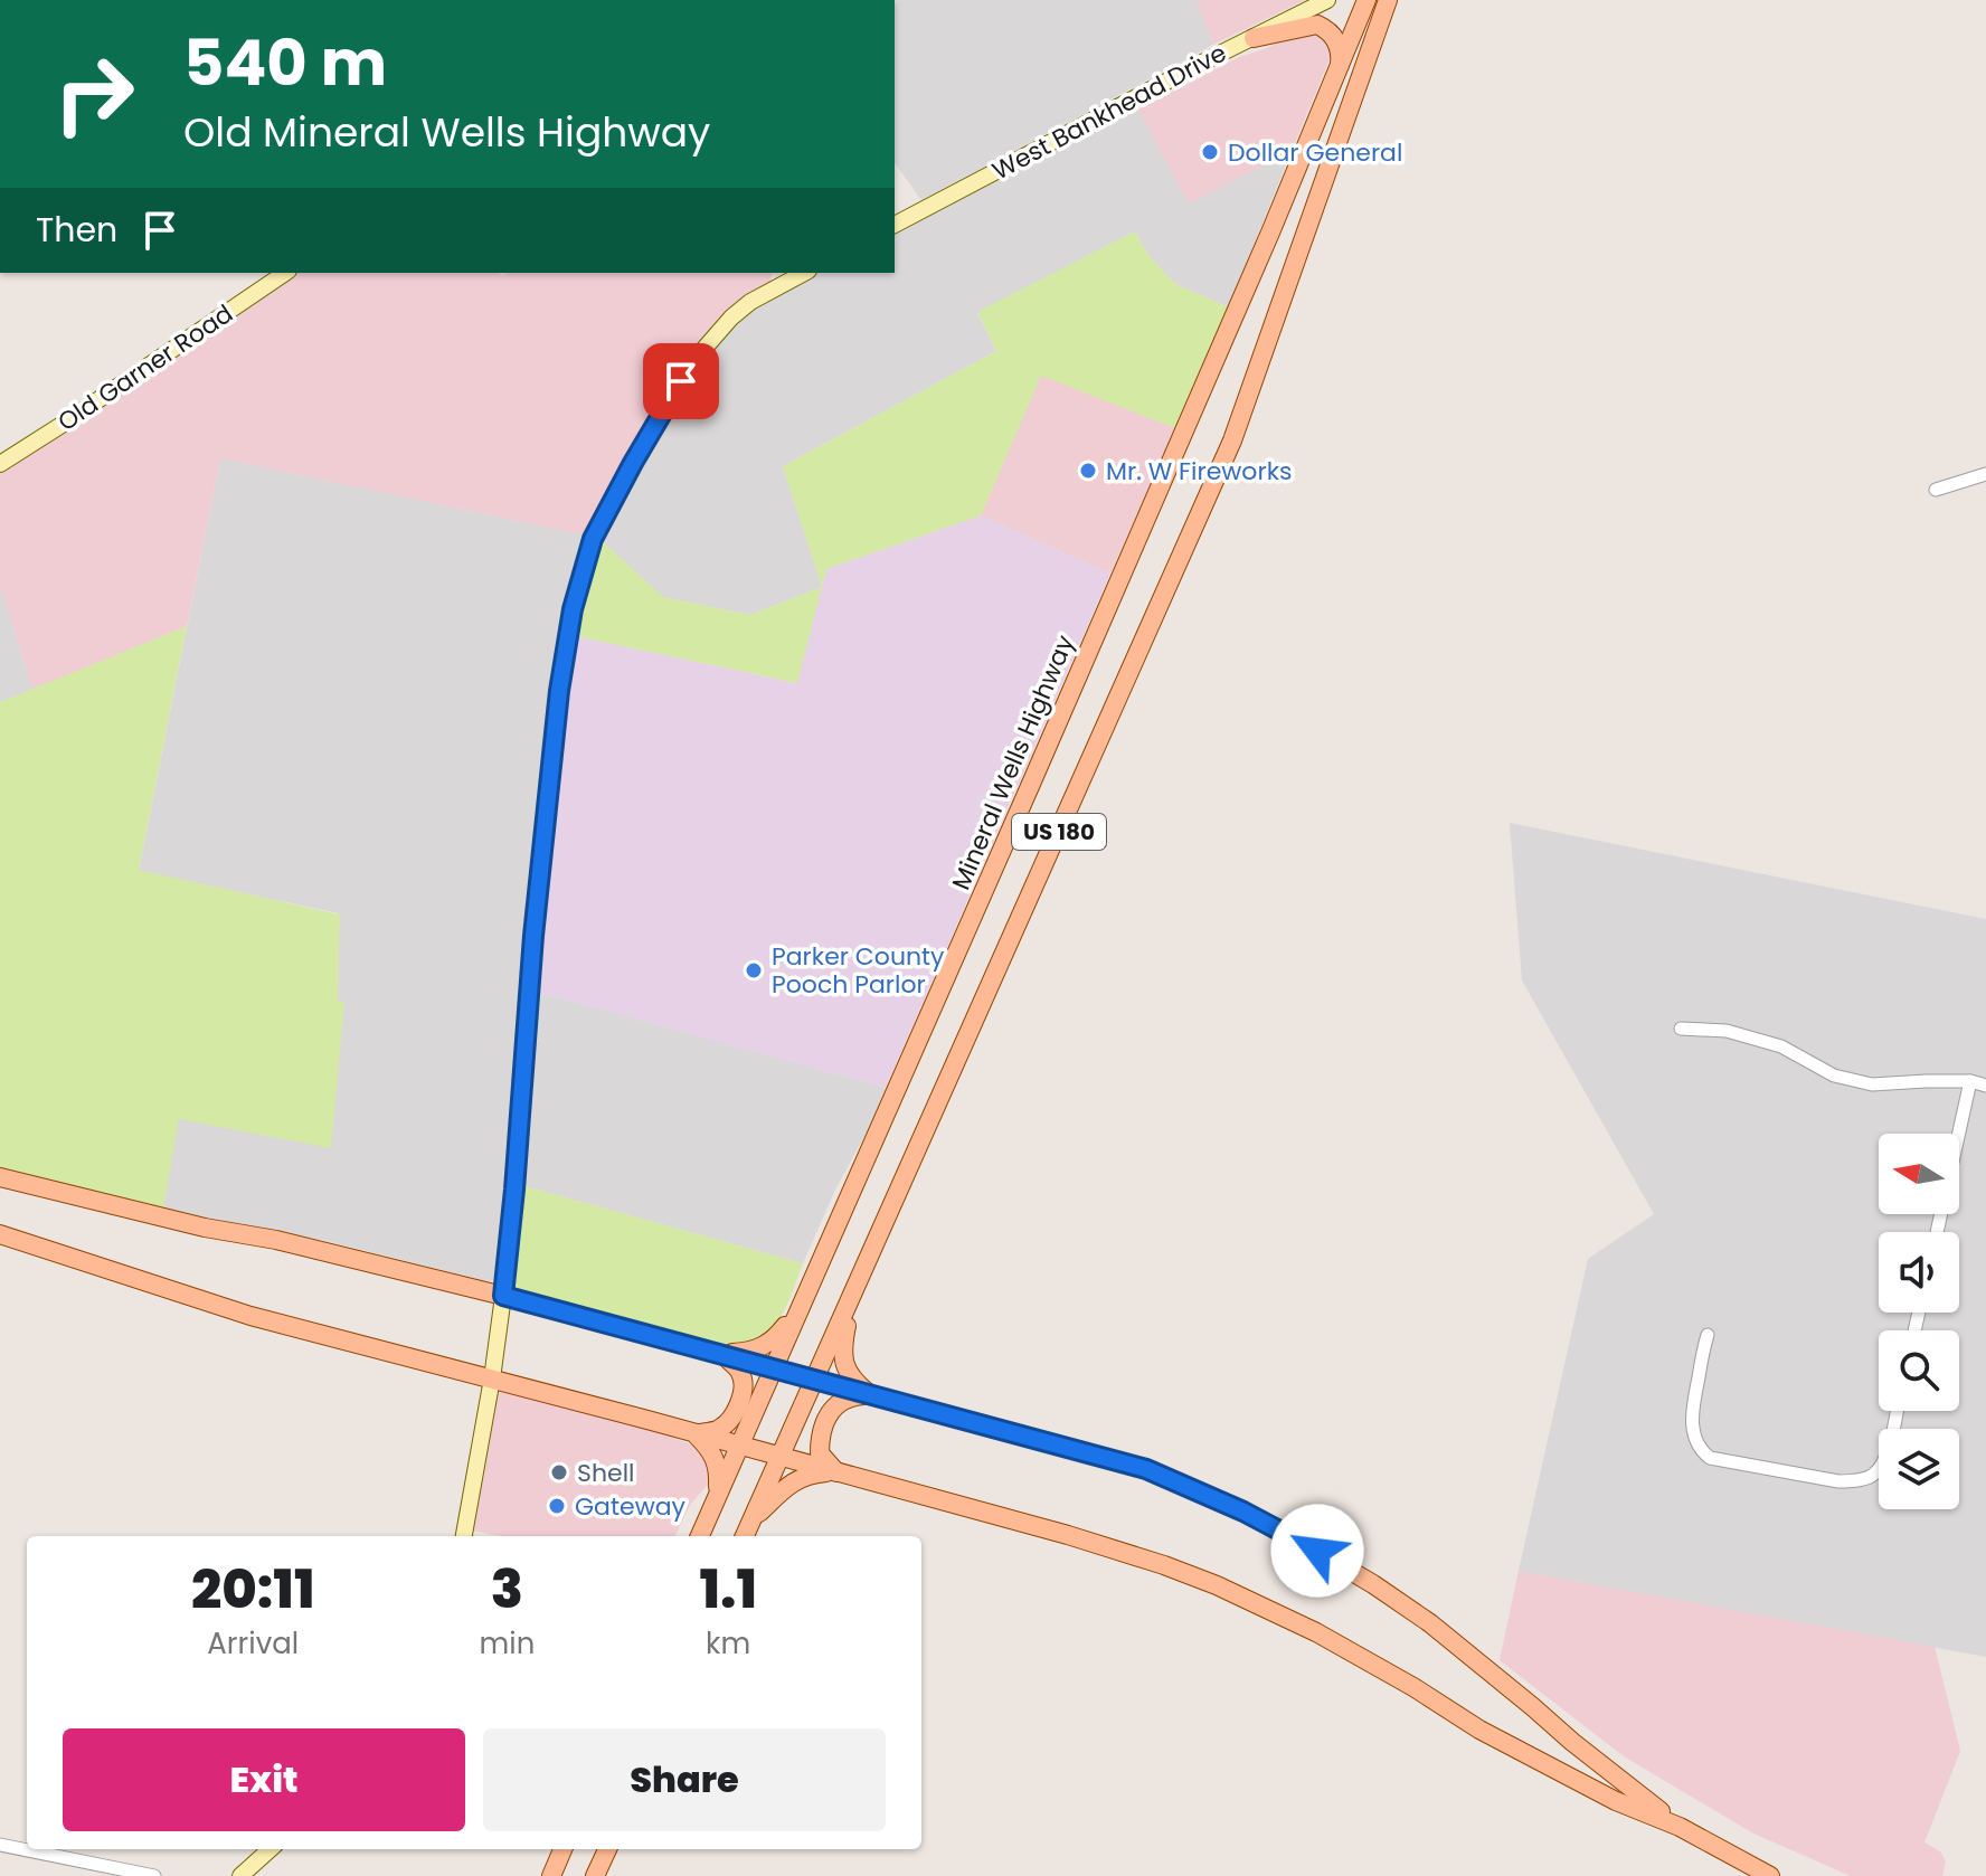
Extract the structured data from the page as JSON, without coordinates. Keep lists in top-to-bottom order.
{
  "streets": {
    "main road": ["Mineral Wells Highway", "US 180"],
    "street": ["West Bankhead Drive", "Old Garner Road"]
  },
  "places": [
    "Dollar General",
    "Mr. W Fireworks",
    "Parker County Pooch Parlor",
    "Shell",
    "Gateway"
  ],
  "north": "left",
  "page": {
    "turn": ["540 m", "Old Mineral Wells Highway"],
    "then": "Then",
    "eta": [
      "20:11",
      "Arrival",
      "3",
      "min",
      "1.1",
      "km"
    ],
    "buttons": ["Exit", "Share"]
  }
}
